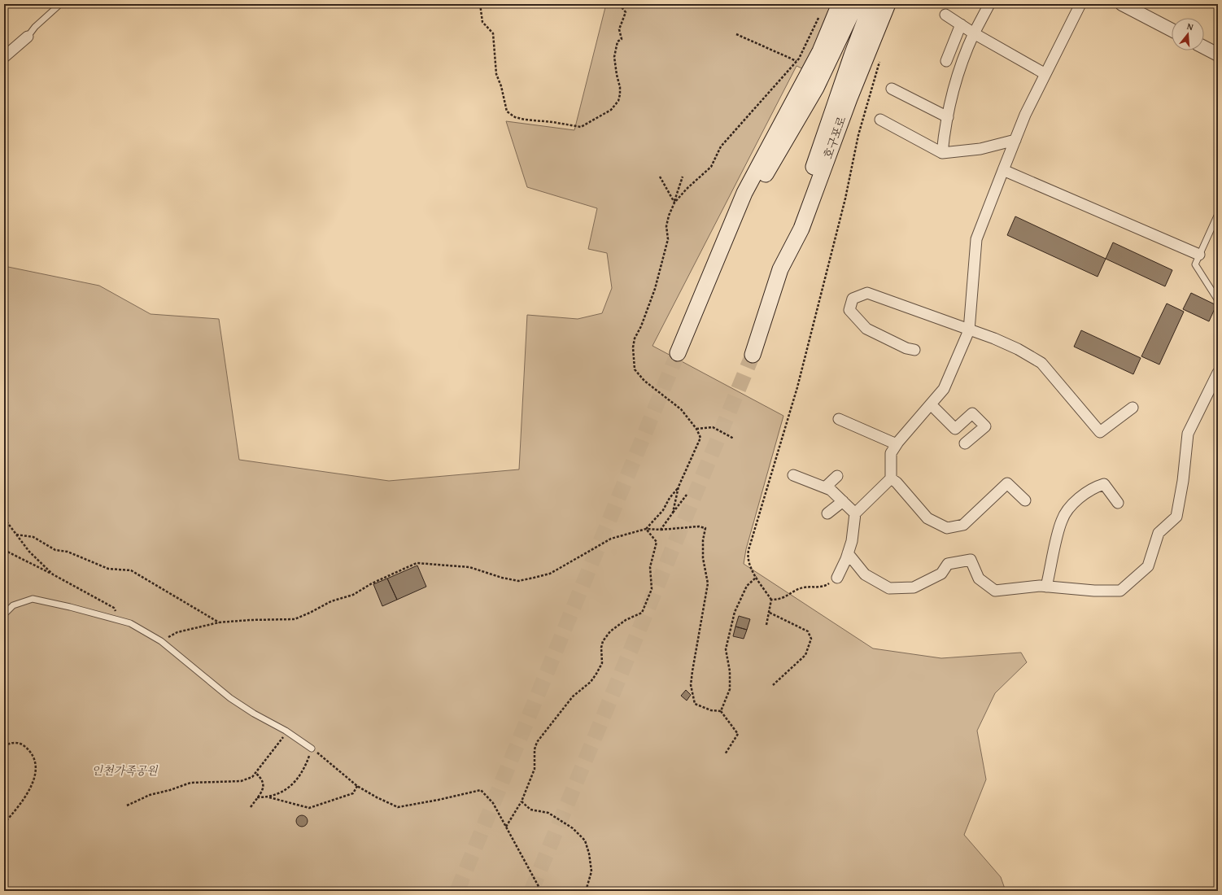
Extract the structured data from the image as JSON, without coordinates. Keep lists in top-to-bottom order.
{
  "streets": {
    "main road": ["호구포로"]
  },
  "parks": ["인천가족공원"],
  "north": "top"
}
